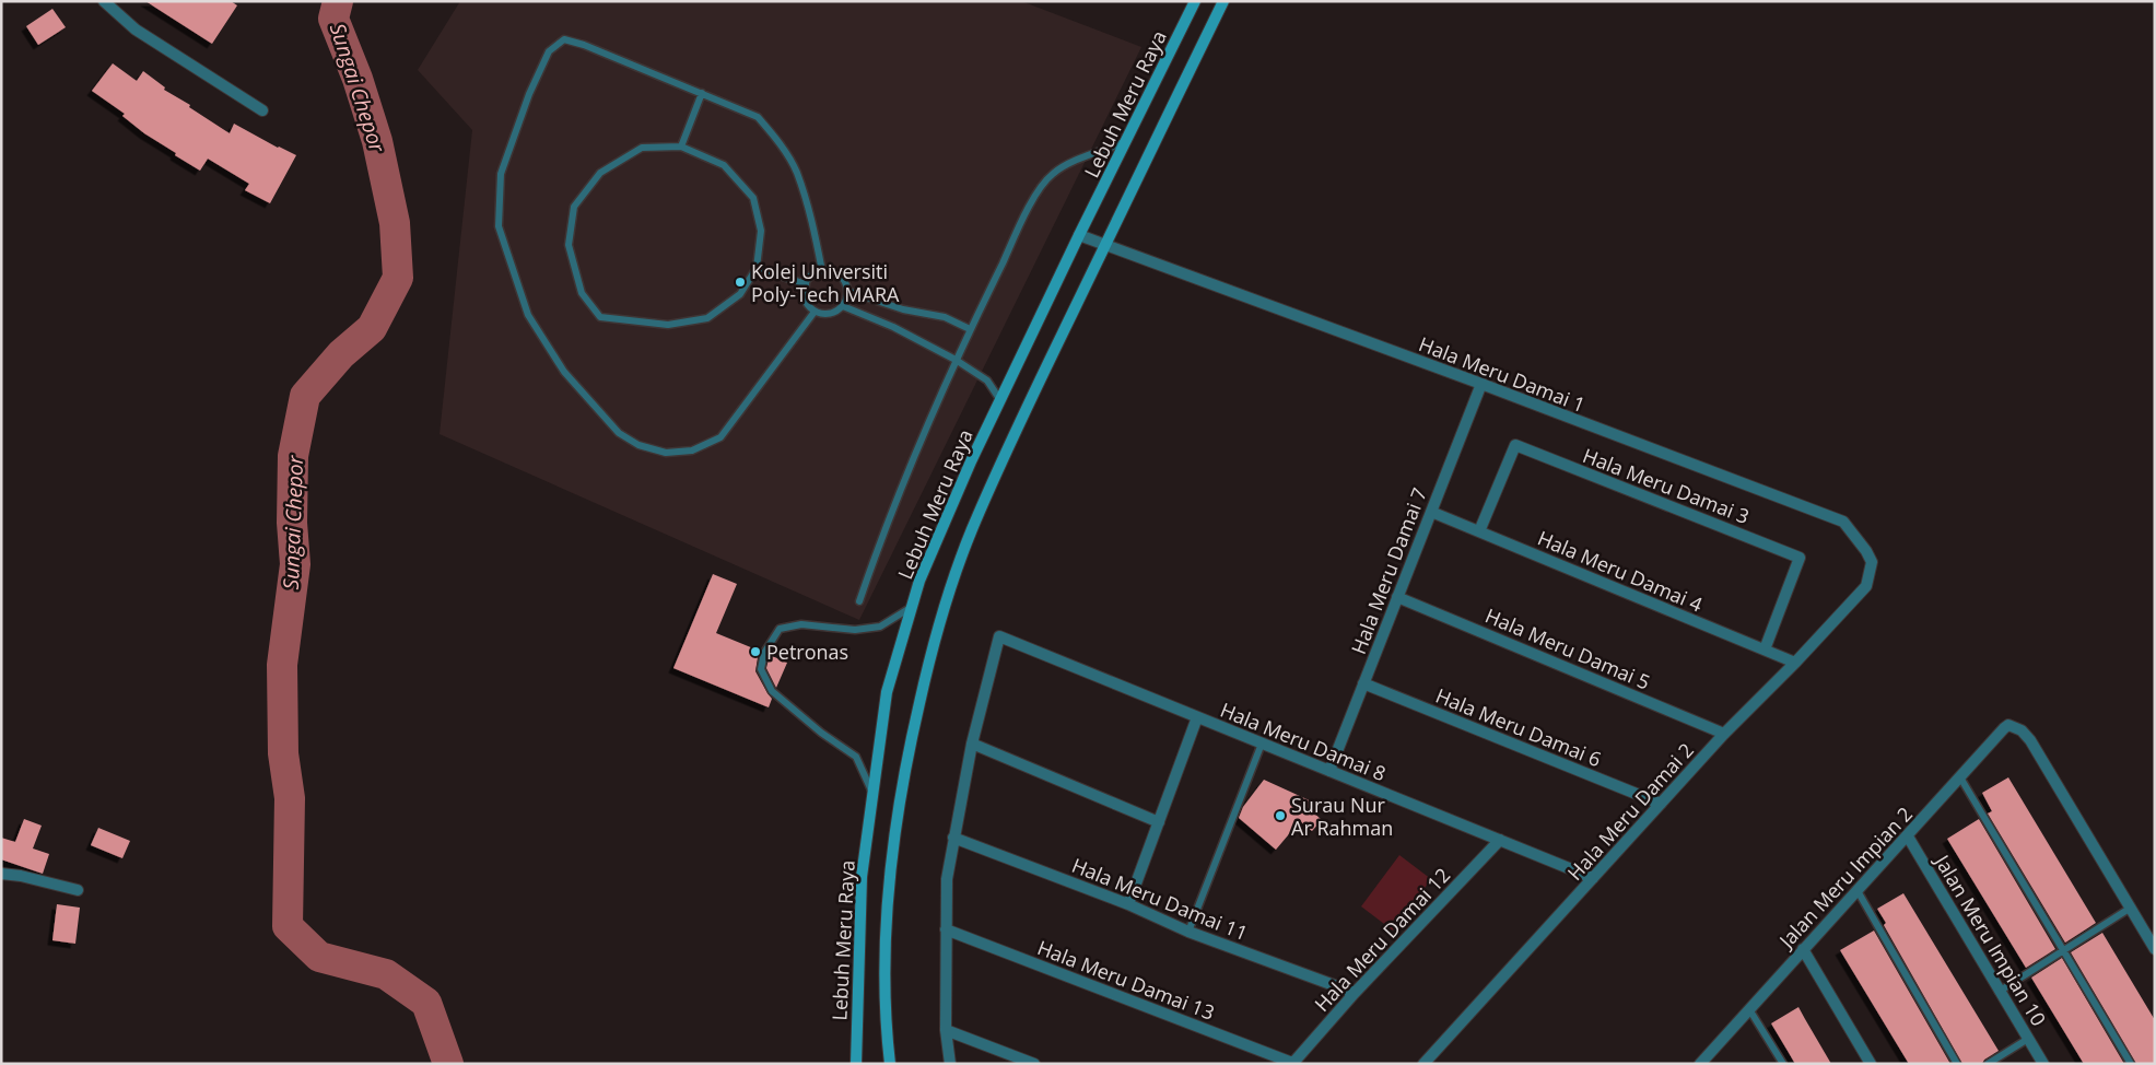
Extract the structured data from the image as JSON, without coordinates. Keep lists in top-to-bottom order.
{
  "streets": {
    "main road": ["Lebuh Meru Raya"],
    "street": [
      "Hala Meru Damai 1",
      "Hala Meru Damai 3",
      "Hala Meru Damai 7",
      "Hala Meru Damai 4",
      "Hala Meru Damai 5",
      "Hala Meru Damai 6",
      "Hala Meru Damai 8",
      "Hala Meru Damai 2",
      "Jalan Meru Impian 2",
      "Hala Meru Damai 11",
      "Hala Meru Damai 12",
      "Jalan Meru Impian 10",
      "Hala Meru Damai 13"
    ]
  },
  "crossings": [
    ["Lebuh Meru Raya", "Hala Meru Damai 1"],
    ["Hala Meru Damai 1", "Hala Meru Damai 7"],
    ["Hala Meru Damai 1", "Hala Meru Damai 2"],
    ["Hala Meru Damai 3", "Hala Meru Damai 4"],
    ["Hala Meru Damai 7", "Hala Meru Damai 4"],
    ["Hala Meru Damai 7", "Hala Meru Damai 5"],
    ["Hala Meru Damai 7", "Hala Meru Damai 6"],
    ["Hala Meru Damai 7", "Hala Meru Damai 8"],
    ["Hala Meru Damai 4", "Hala Meru Damai 2"],
    ["Hala Meru Damai 5", "Hala Meru Damai 2"],
    ["Hala Meru Damai 6", "Hala Meru Damai 2"],
    ["Hala Meru Damai 8", "Hala Meru Damai 2"],
    ["Hala Meru Damai 8", "Hala Meru Damai 12"],
    ["Jalan Meru Impian 2", "Jalan Meru Impian 10"],
    ["Hala Meru Damai 11", "Hala Meru Damai 12"],
    ["Hala Meru Damai 12", "Hala Meru Damai 13"]
  ],
  "water": ["Sungai Chepor"],
  "places": ["Kolej Universiti Poly-Tech MARA", "Petronas", "Surau Nur Ar Rahman"]
}
